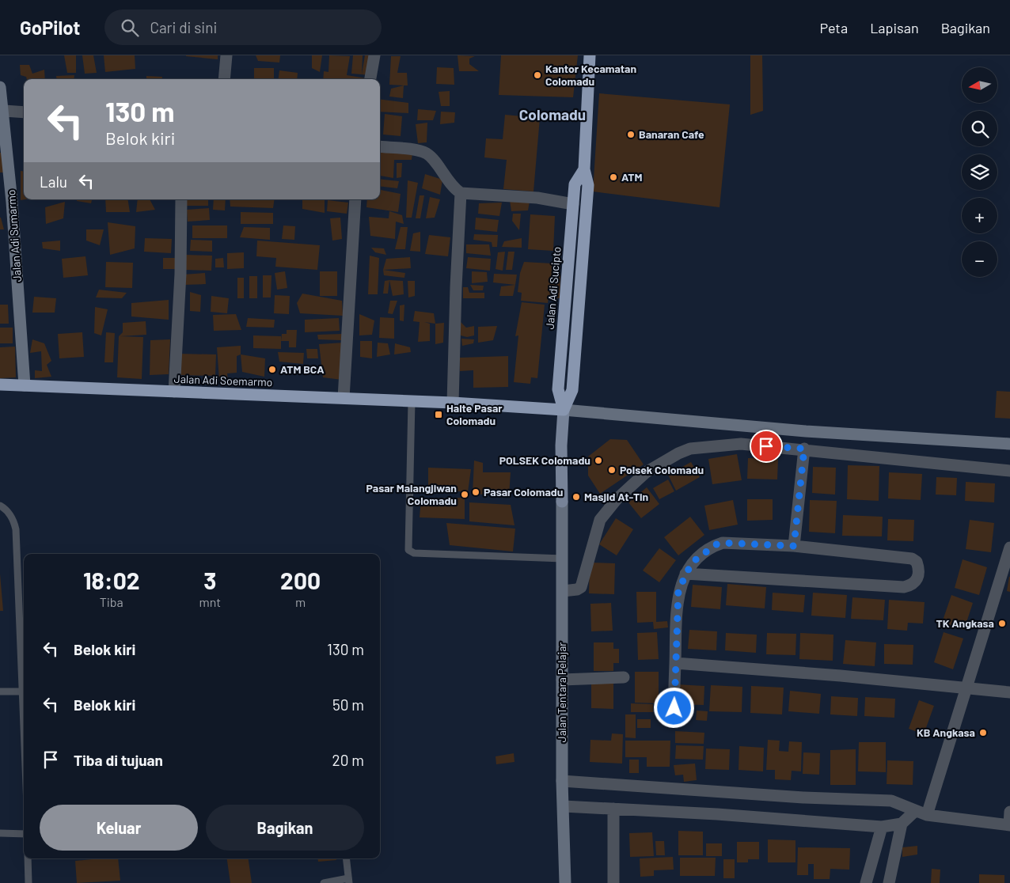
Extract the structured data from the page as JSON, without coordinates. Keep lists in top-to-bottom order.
{
  "streets": {
    "highway": ["Jalan Adi Sucipto", "Jalan Adi Soemarmo"],
    "main road": ["Jalan Adi Sumarmo", "Jalan Tentara Pelajar"]
  },
  "crossings": [
    ["Jalan Adi Sumarmo", "Jalan Adi Soemarmo"],
    ["Jalan Adi Sucipto", "Jalan Adi Soemarmo"],
    ["Jalan Adi Sucipto", "Jalan Tentara Pelajar"]
  ],
  "districts": ["Colomadu"],
  "places": {
    "other": [
      "Kantor Kecamatan Colomadu",
      "Banaran Cafe",
      "ATM",
      "ATM BCA",
      "POLSEK Colomadu",
      "Polsek Colomadu",
      "Pasar Colomadu",
      "Pasar Malangjiwan Colomadu",
      "Masjid At-Tin",
      "TK Angkasa",
      "KB Angkasa"
    ],
    "transit": ["Halte Pasar Colomadu"]
  },
  "north": "left",
  "page": {
    "header": "GoPilot",
    "search": "Cari di sini",
    "nav": ["Peta", "Lapisan", "Bagikan"],
    "map_buttons": ["+", "−"],
    "turn": ["130 m", "Belok kiri"],
    "then": "Lalu",
    "eta": [
      "18:02",
      "Tiba",
      "3",
      "mnt",
      "200",
      "m"
    ],
    "list": [
      {
        "name": "Belok kiri",
        "value": "130 m"
      },
      {
        "name": "Belok kiri",
        "value": "50 m"
      },
      {
        "name": "Tiba di tujuan",
        "value": "20 m"
      }
    ],
    "buttons": ["Keluar", "Bagikan"]
  }
}
